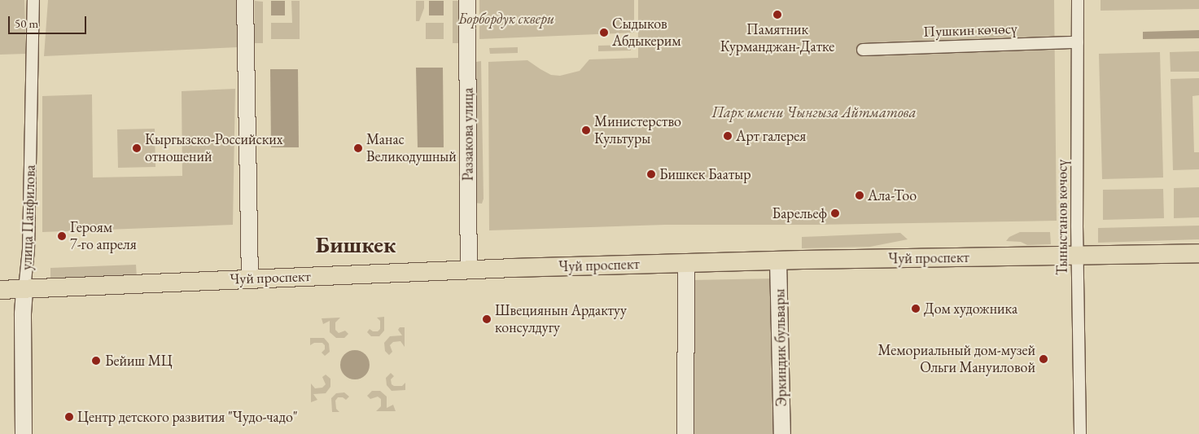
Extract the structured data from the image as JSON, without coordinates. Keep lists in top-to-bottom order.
{
  "streets": {
    "main road": ["Чуй проспект"],
    "street": [
      "Пушкин көчөсү",
      "Раззакова улица",
      "улица Панфилова",
      "Тыныстанов көчөсү",
      "Эркиндик бульвары"
    ]
  },
  "crossings": [
    ["Пушкин көчөсү", "Тыныстанов көчөсү"],
    ["Раззакова улица", "Чуй проспект"],
    ["улица Панфилова", "Чуй проспект"],
    ["Тыныстанов көчөсү", "Чуй проспект"],
    ["Чуй проспект", "Эркиндик бульвары"]
  ],
  "districts": ["Бишкек"],
  "parks": ["Борбордук сквери", "Парк имени Чынгыза Айтматова"],
  "places": [
    "Памятник Курманджан-Датке",
    "Сыдыков Абдыкерим",
    "Министерство Культуры",
    "Арт галерея",
    "Кыргызско-Российских отношений",
    "Манас Великодушный",
    "Бишкек Баатыр",
    "Ала-Тоо",
    "Барельеф",
    "Героям 7-го апреля",
    "Дом художника",
    "Швециянын Ардактуу консулдугу",
    "Мемориальный дом-музей Ольги Мануиловой",
    "Бейиш МЦ",
    "Центр детского развития \"Чудо-чадо\""
  ],
  "scale_bar": "50 m"
}
